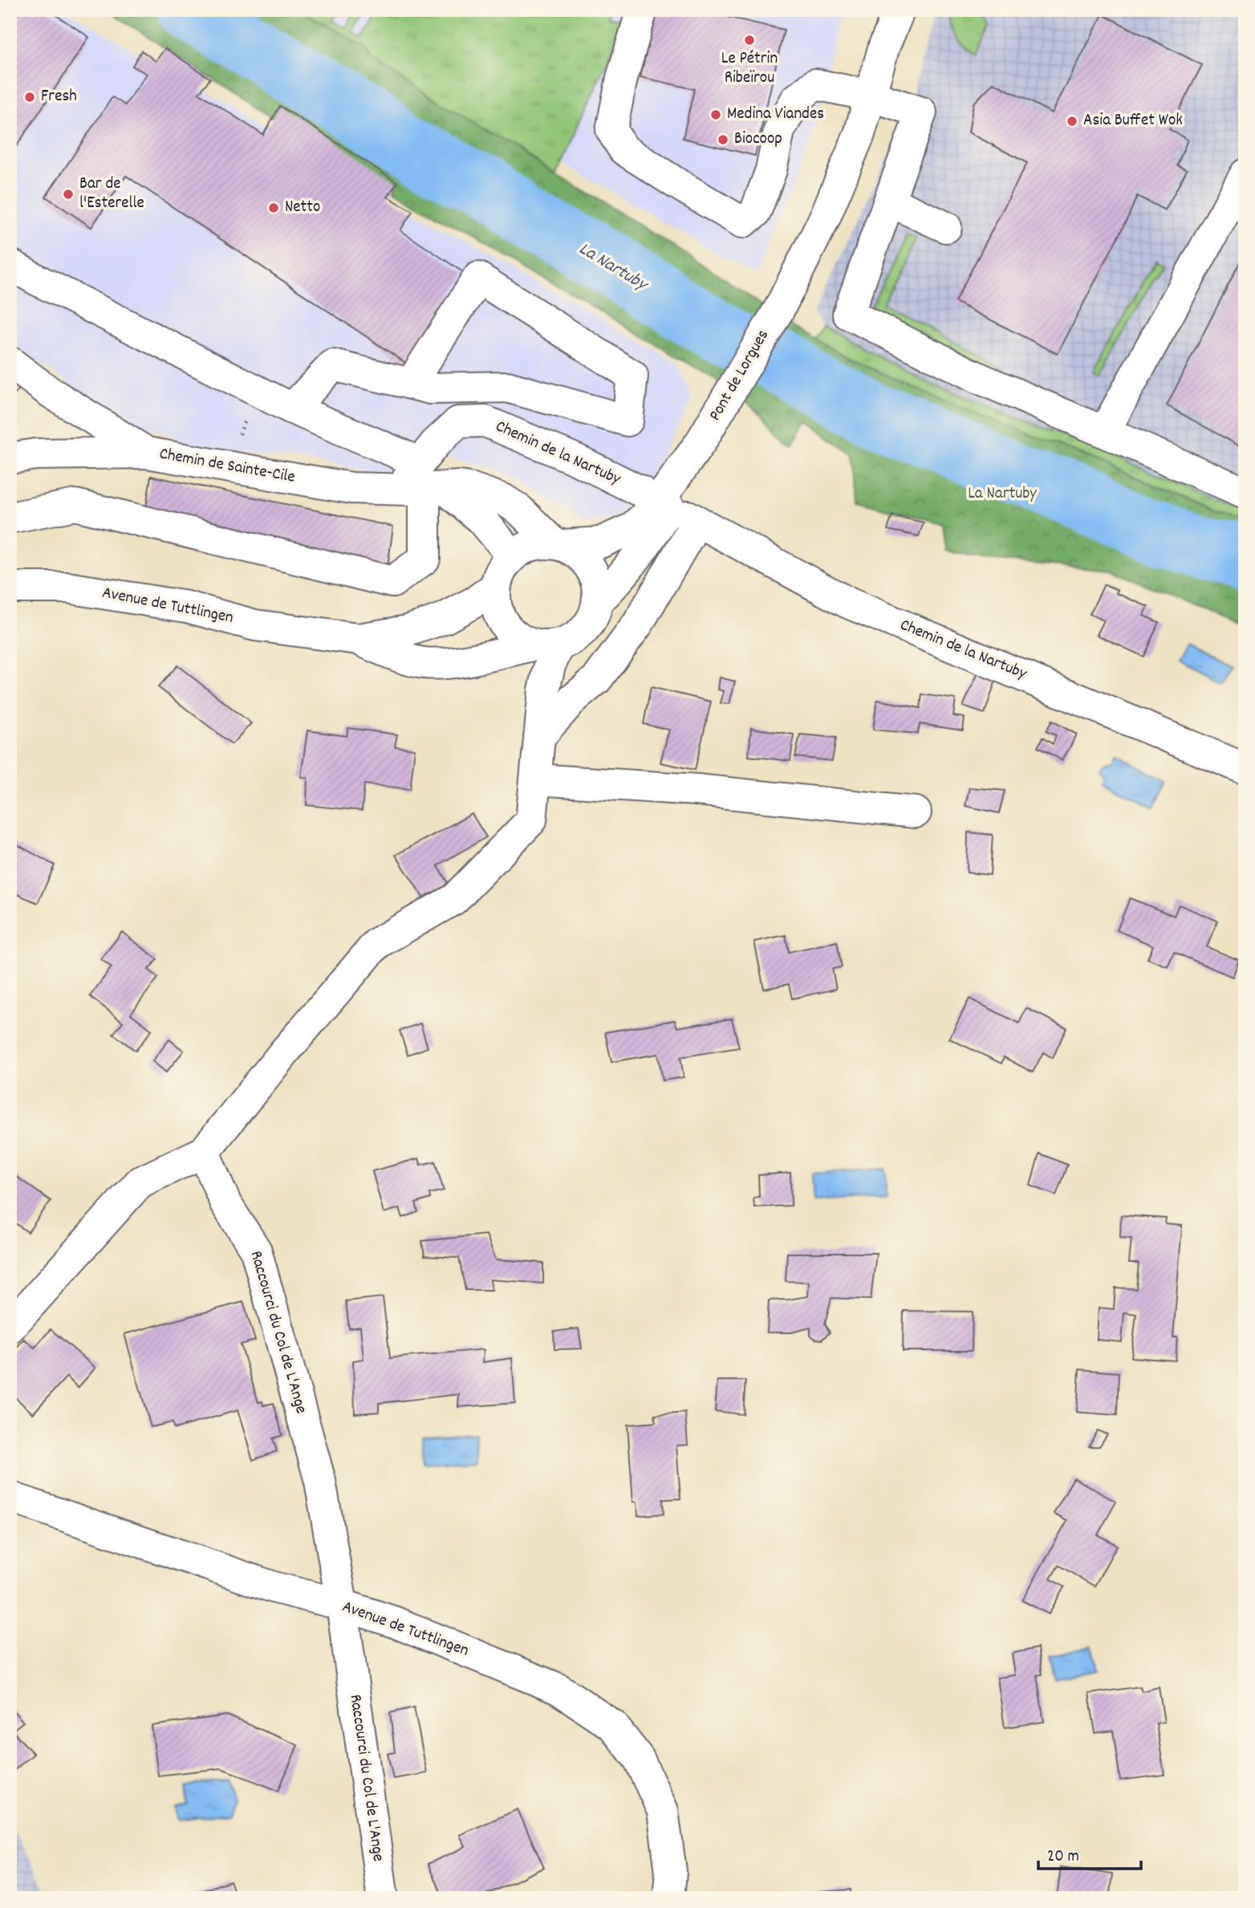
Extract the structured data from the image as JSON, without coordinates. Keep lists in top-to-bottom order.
{
  "streets": {
    "main road": [
      "Pont de Lorgues",
      "Chemin de la Nartuby",
      "Chemin de Sainte-Cile",
      "Avenue de Tuttlingen",
      "Raccourci du Col de L'Ange"
    ]
  },
  "crossings": [
    ["Chemin de la Nartuby", "Chemin de Sainte-Cile"],
    ["Chemin de Sainte-Cile", "Avenue de Tuttlingen"],
    ["Avenue de Tuttlingen", "Raccourci du Col de L'Ange"]
  ],
  "water": ["La Nartuby"],
  "parks": ["La Nartuby"],
  "places": [
    "Le Pétrin Ribeïrou",
    "Fresh",
    "Medina Viandes",
    "Asia Buffet Wok",
    "Biocoop",
    "Bar de l'Esterelle",
    "Netto"
  ],
  "scale_bar": "20 m"
}
